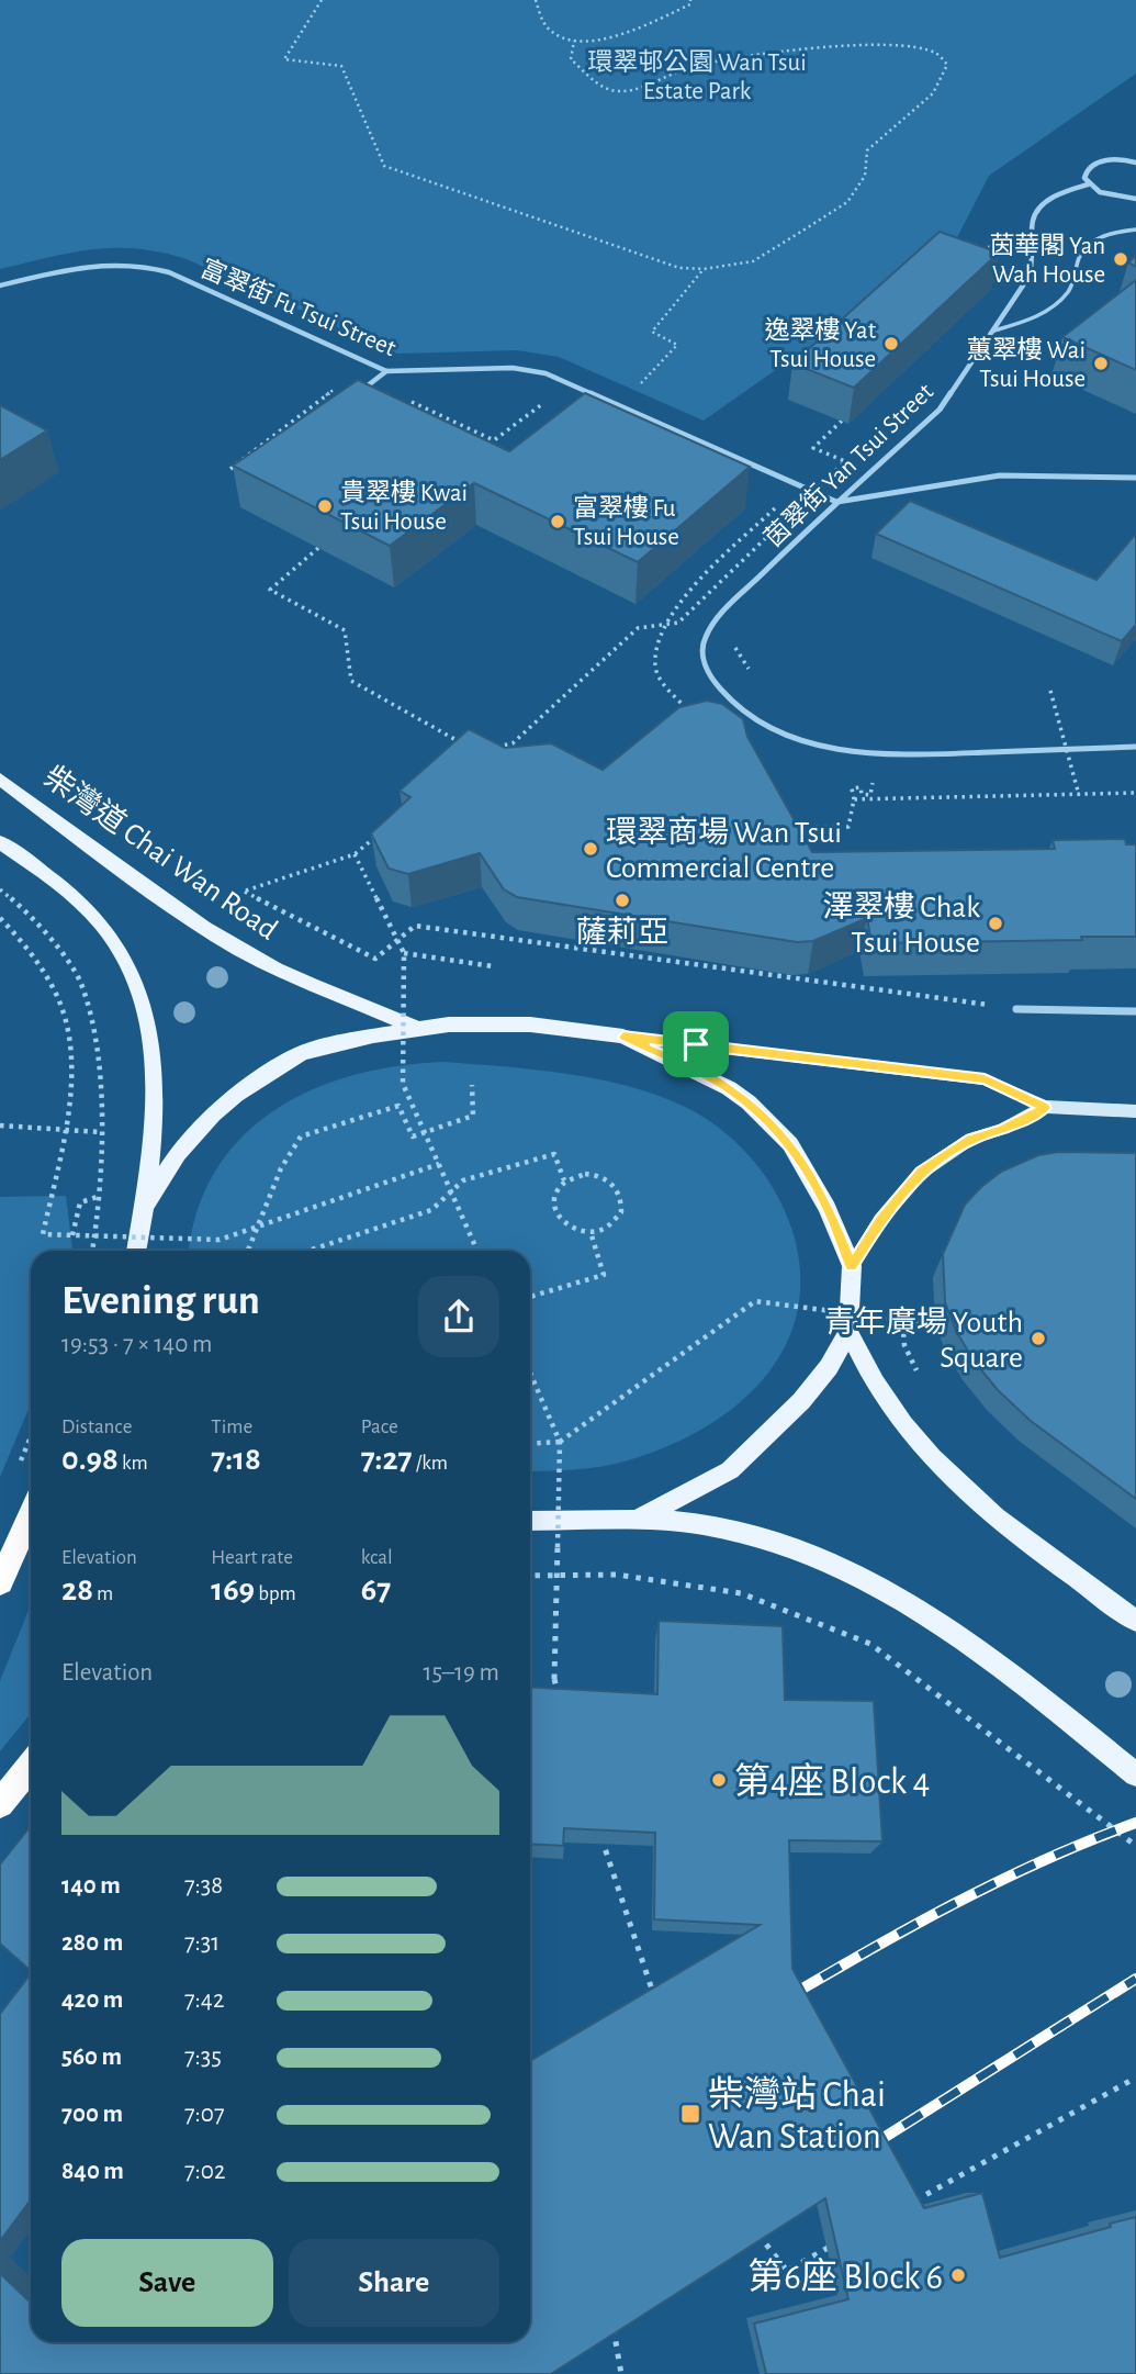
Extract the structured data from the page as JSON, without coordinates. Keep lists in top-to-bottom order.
{
  "streets": {
    "main road": ["柴灣道 Chai Wan Road"],
    "street": ["富翠街 Fu Tsui Street", "茵翠街 Yan Tsui Street"]
  },
  "crossings": [
    ["富翠街 Fu Tsui Street", "茵翠街 Yan Tsui Street"]
  ],
  "parks": ["環翠邨公園 Wan Tsui Estate Park"],
  "places": {
    "other": [
      "茵華閣 Yan Wah House",
      "逸翠樓 Yat Tsui House",
      "蕙翠樓 Wai Tsui House",
      "貴翠樓 Kwai Tsui House",
      "富翠樓 Fu Tsui House",
      "環翠商場 Wan Tsui Commercial Centre",
      "薩莉亞",
      "澤翠樓 Chak Tsui House",
      "青年廣場 Youth Square",
      "第4座 Block 4",
      "第6座 Block 6"
    ],
    "transit": ["柴灣站 Chai Wan Station"]
  },
  "page": {
    "heading": ["Evening run", "19:53 · 7 × 140 m"],
    "stats": [
      ["Distance", "0.98 km"],
      ["Time", "7:18"],
      ["Pace", "7:27 /km"],
      ["Elevation", "28 m"],
      ["Heart rate", "169 bpm"],
      ["kcal", "67"]
    ],
    "chart": ["Elevation", "15–19 m"],
    "list": [
      {
        "name": "140 m",
        "note": "7:38"
      },
      {
        "name": "280 m",
        "note": "7:31"
      },
      {
        "name": "420 m",
        "note": "7:42"
      },
      {
        "name": "560 m",
        "note": "7:35"
      },
      {
        "name": "700 m",
        "note": "7:07"
      },
      {
        "name": "840 m",
        "note": "7:02"
      }
    ],
    "buttons": ["Save", "Share"]
  }
}
